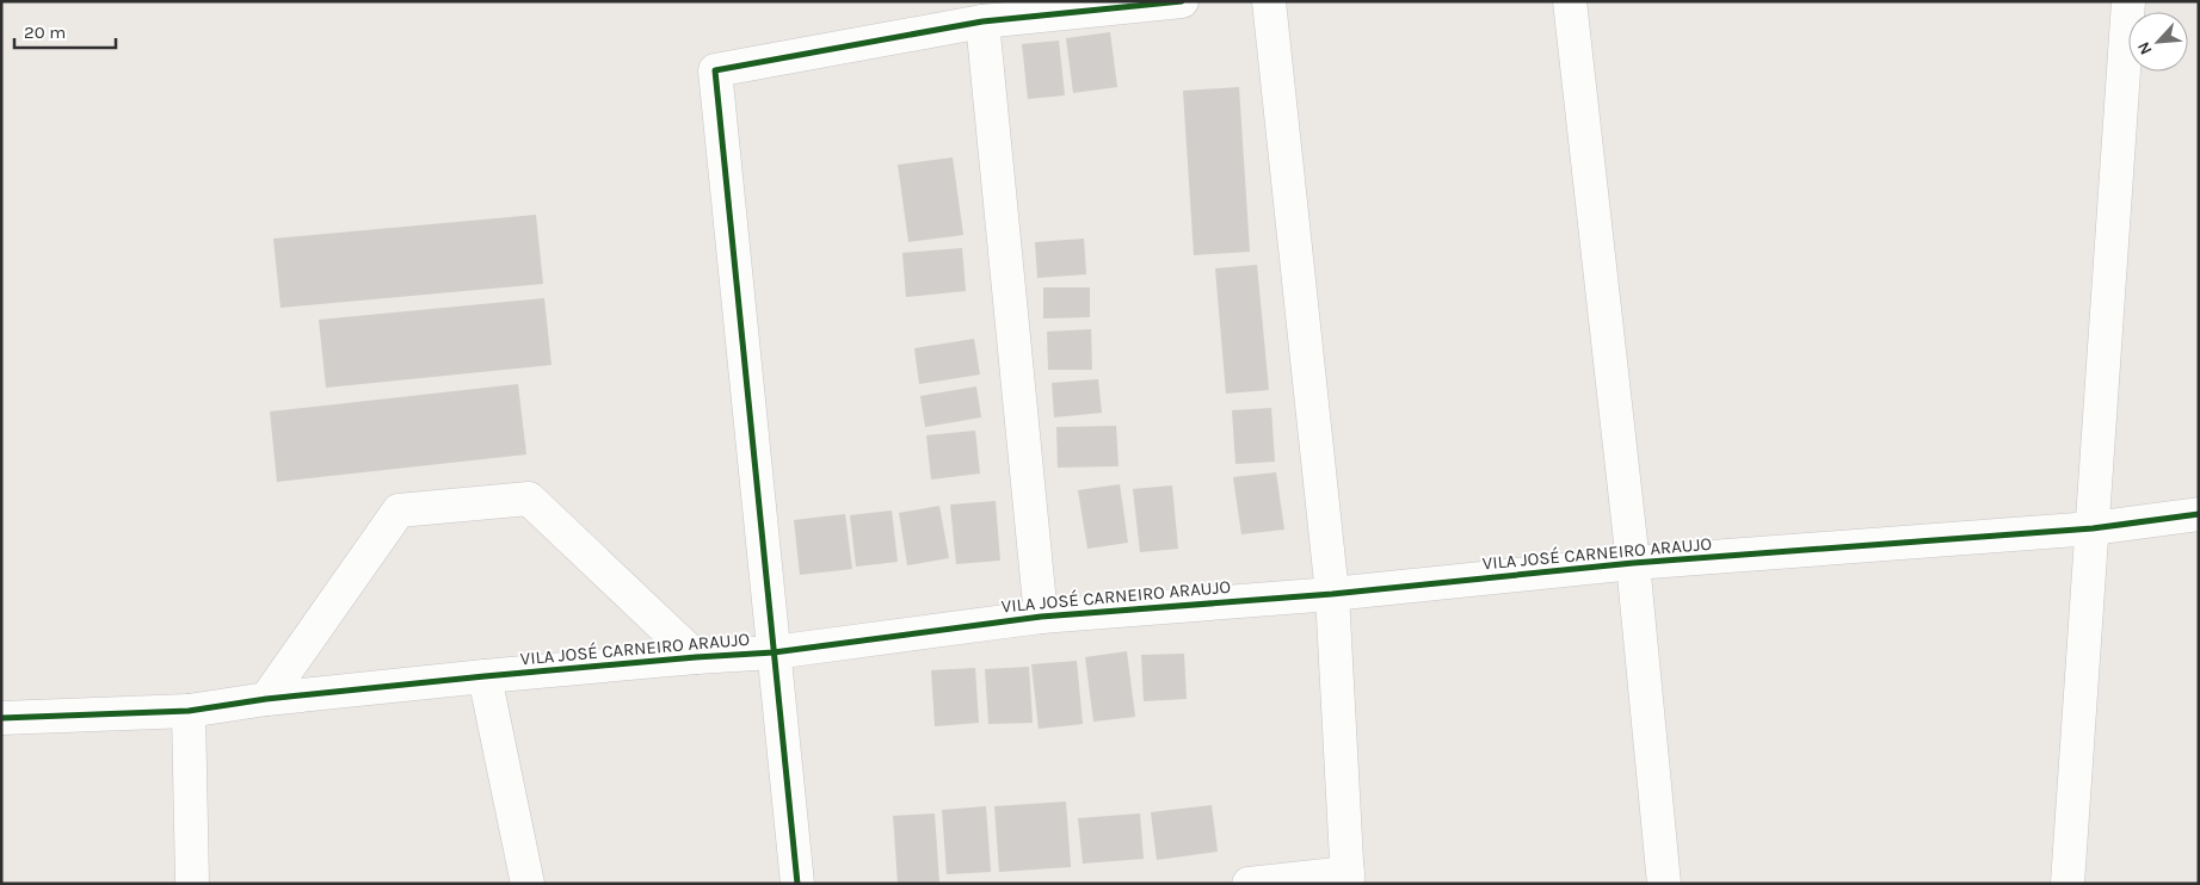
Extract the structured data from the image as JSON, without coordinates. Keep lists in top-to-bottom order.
{
  "streets": {
    "street": ["VILA JOSÉ CARNEIRO ARAUJO"]
  },
  "scale_bar": "20 m",
  "north": "bottom left"
}
